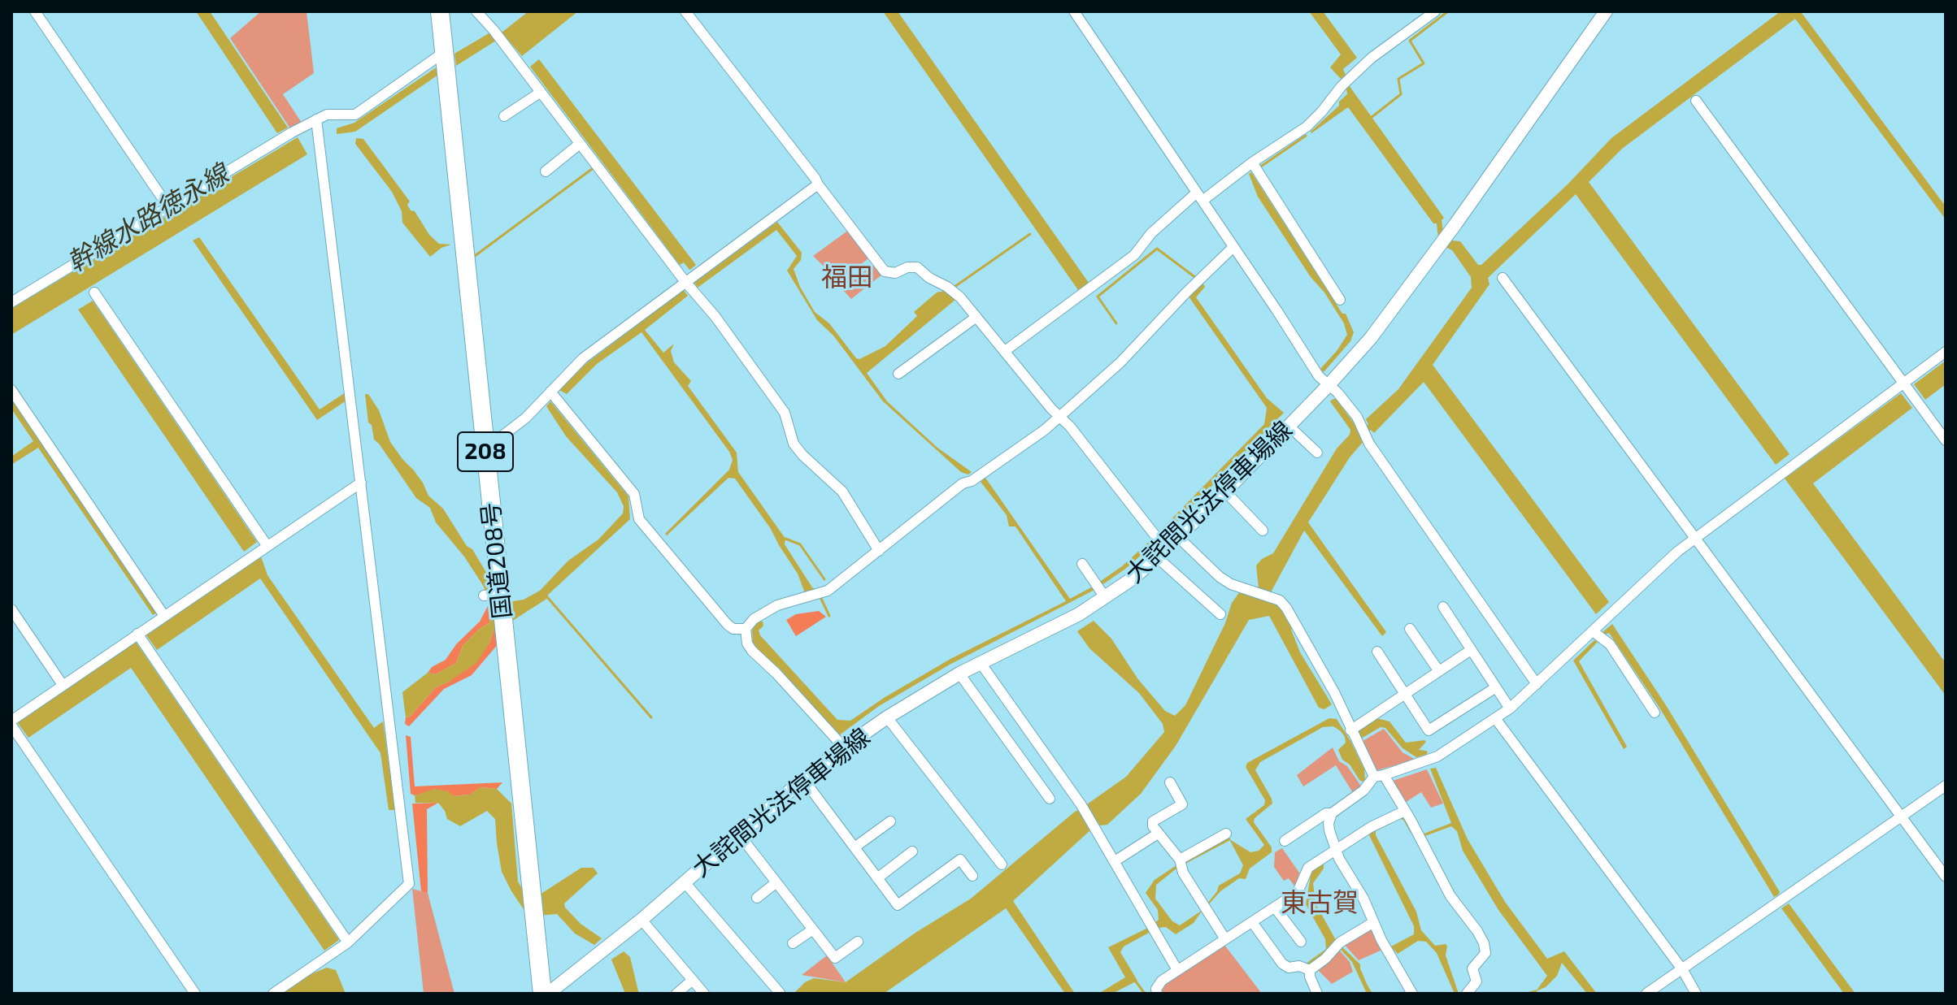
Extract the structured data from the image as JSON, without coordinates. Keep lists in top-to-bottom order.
{
  "streets": {
    "highway": ["208", "国道208号"],
    "main road": ["大詫間光法停車場線"]
  },
  "districts": ["福田", "東古賀"],
  "water": ["幹線水路徳永線"]
}
